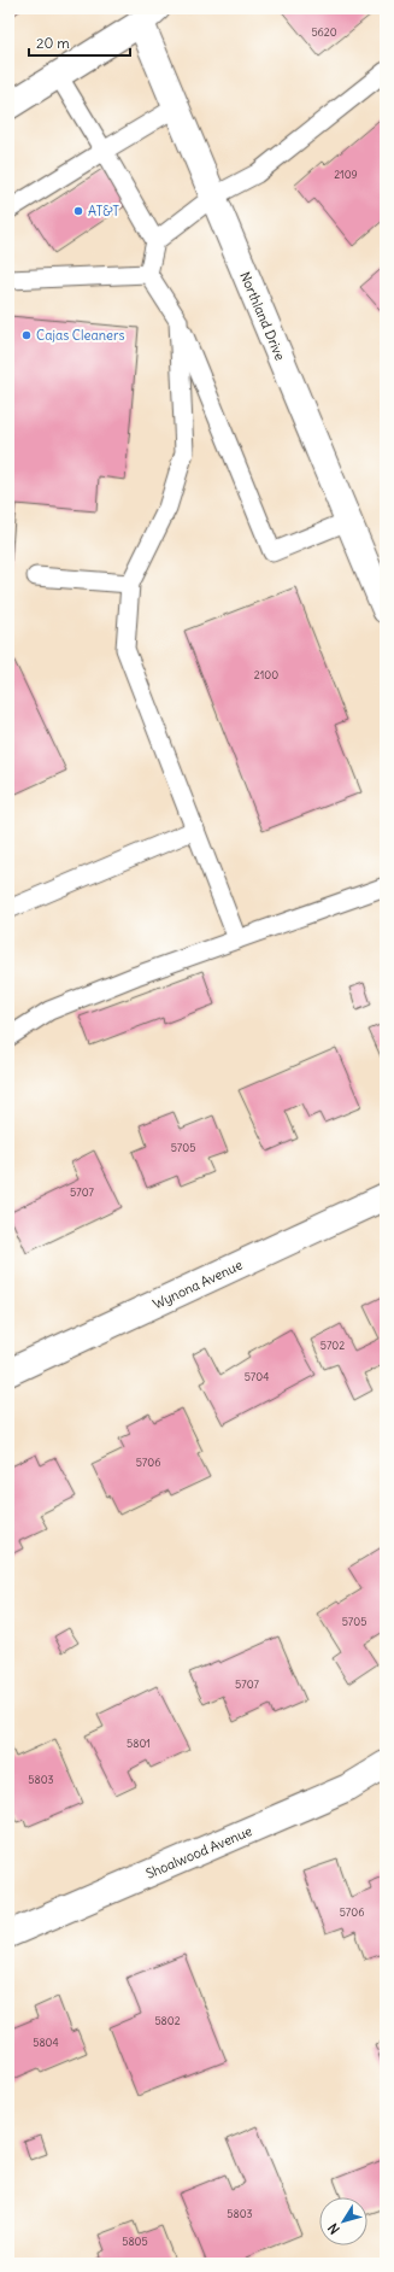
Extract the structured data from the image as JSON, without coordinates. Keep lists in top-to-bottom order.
{
  "streets": {
    "street": ["Northland Drive", "Wynona Avenue", "Shoalwood Avenue"]
  },
  "places": ["AT&T", "Cajas Cleaners"],
  "house_numbers": [
    "5620",
    "2109",
    "2100",
    "5705",
    "5707",
    "5702",
    "5704",
    "5706",
    "5705",
    "5707",
    "5801",
    "5803",
    "5706",
    "5802",
    "5804",
    "5803",
    "5805"
  ],
  "scale_bar": "20 m",
  "north": "bottom left"
}
